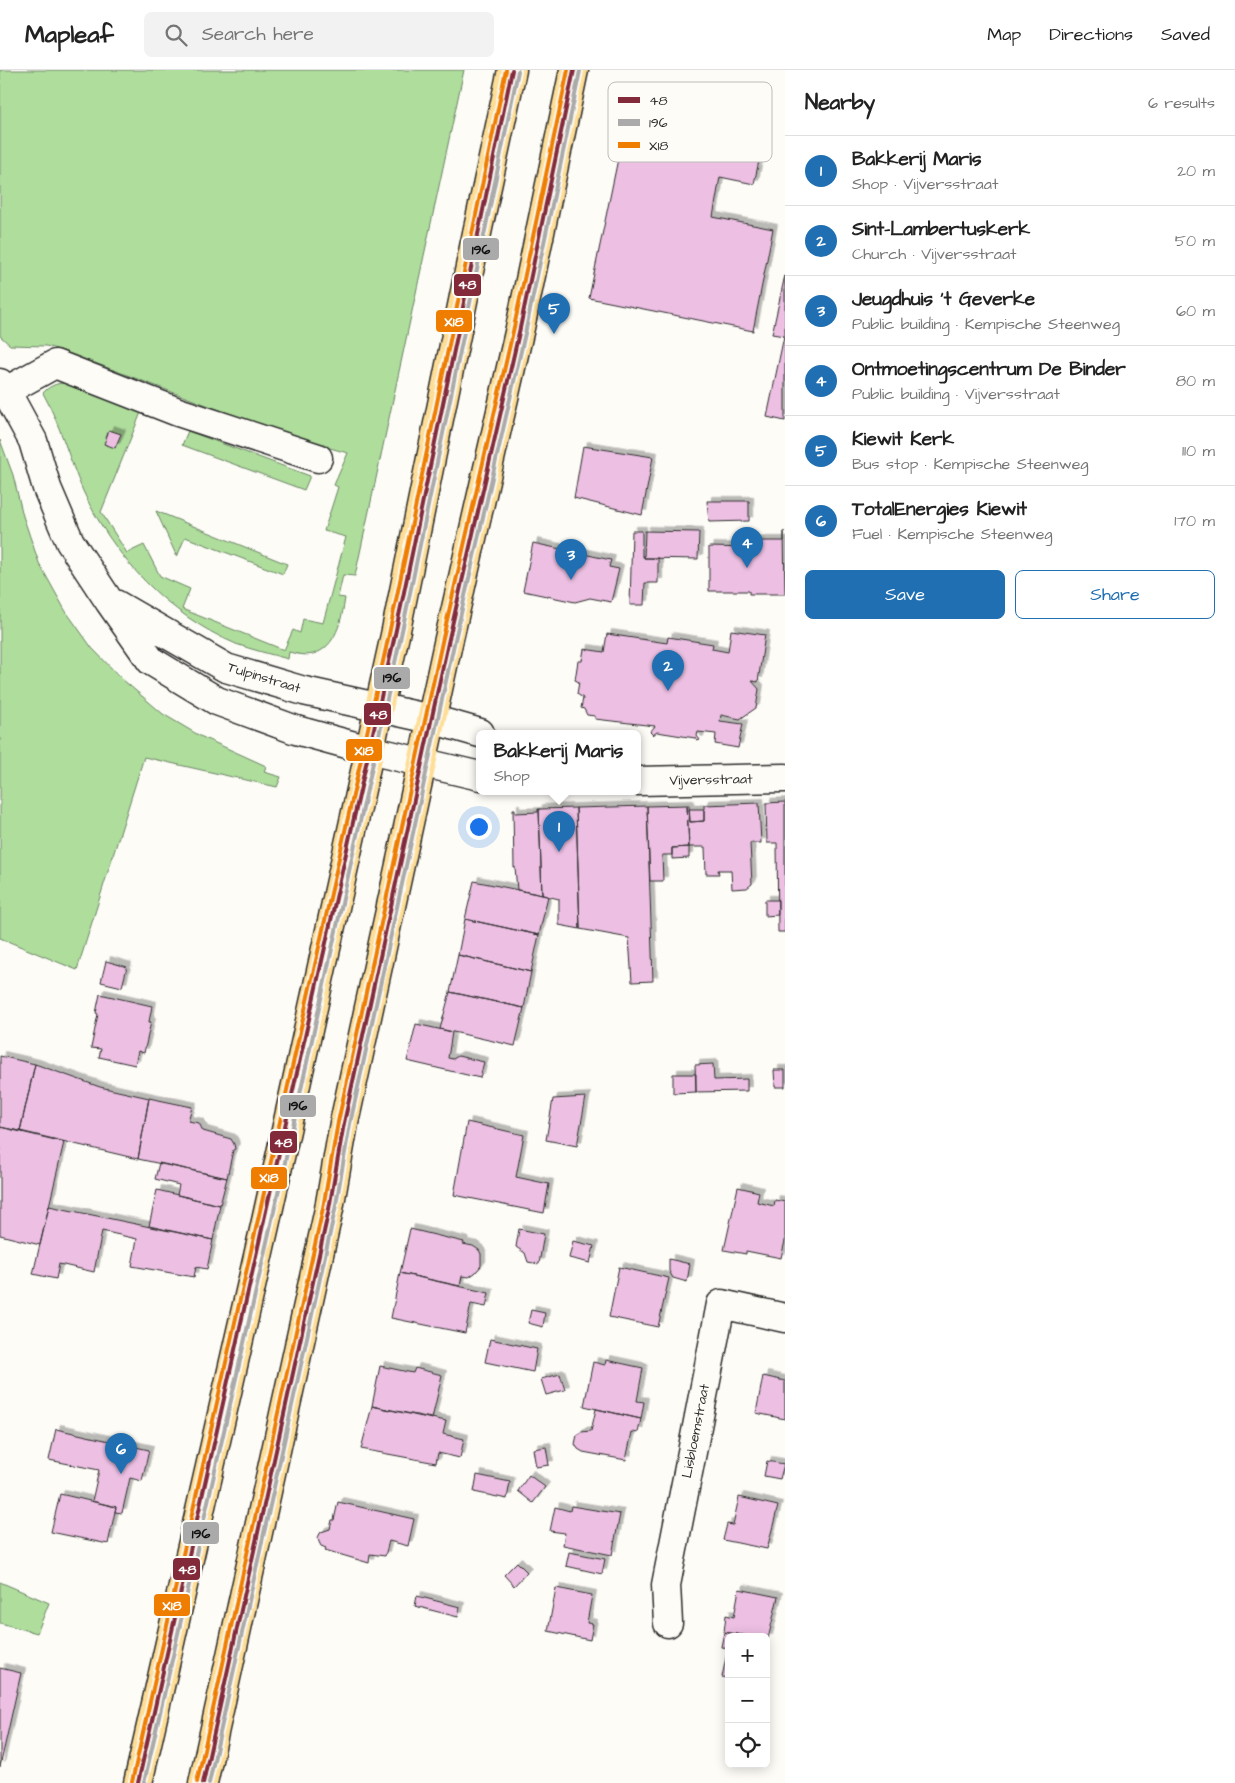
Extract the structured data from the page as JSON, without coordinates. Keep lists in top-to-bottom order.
{
  "streets": {
    "street": ["Tulpinstraat", "Vijversstraat", "Lisbloemstraat"]
  },
  "lines": ["transit line 48", "transit line X18", "transit line 196"],
  "legend": ["48", "196", "X18"],
  "page": {
    "header": "Mapleaf",
    "search": "Search here",
    "nav": ["Map", "Directions", "Saved"],
    "heading": ["Nearby", "6 results"],
    "list": [
      {
        "mark": "1",
        "name": "Bakkerij Maris",
        "note": "Shop · Vijversstraat",
        "value": "20 m"
      },
      {
        "mark": "2",
        "name": "Sint-Lambertuskerk",
        "note": "Church · Vijversstraat",
        "value": "50 m"
      },
      {
        "mark": "3",
        "name": "Jeugdhuis 't Geverke",
        "note": "Public building · Kempische Steenweg",
        "value": "60 m"
      },
      {
        "mark": "4",
        "name": "Ontmoetingscentrum De Binder",
        "note": "Public building · Vijversstraat",
        "value": "80 m"
      },
      {
        "mark": "5",
        "name": "Kiewit Kerk",
        "note": "Bus stop · Kempische Steenweg",
        "value": "110 m"
      },
      {
        "mark": "6",
        "name": "TotalEnergies Kiewit",
        "note": "Fuel · Kempische Steenweg",
        "value": "170 m"
      }
    ],
    "pins": [
      "5",
      "4",
      "3",
      "2",
      "1",
      "6"
    ],
    "buttons": ["Save", "Share"],
    "popup": ["Bakkerij Maris", "Shop"],
    "map_buttons": ["+", "−"]
  }
}
